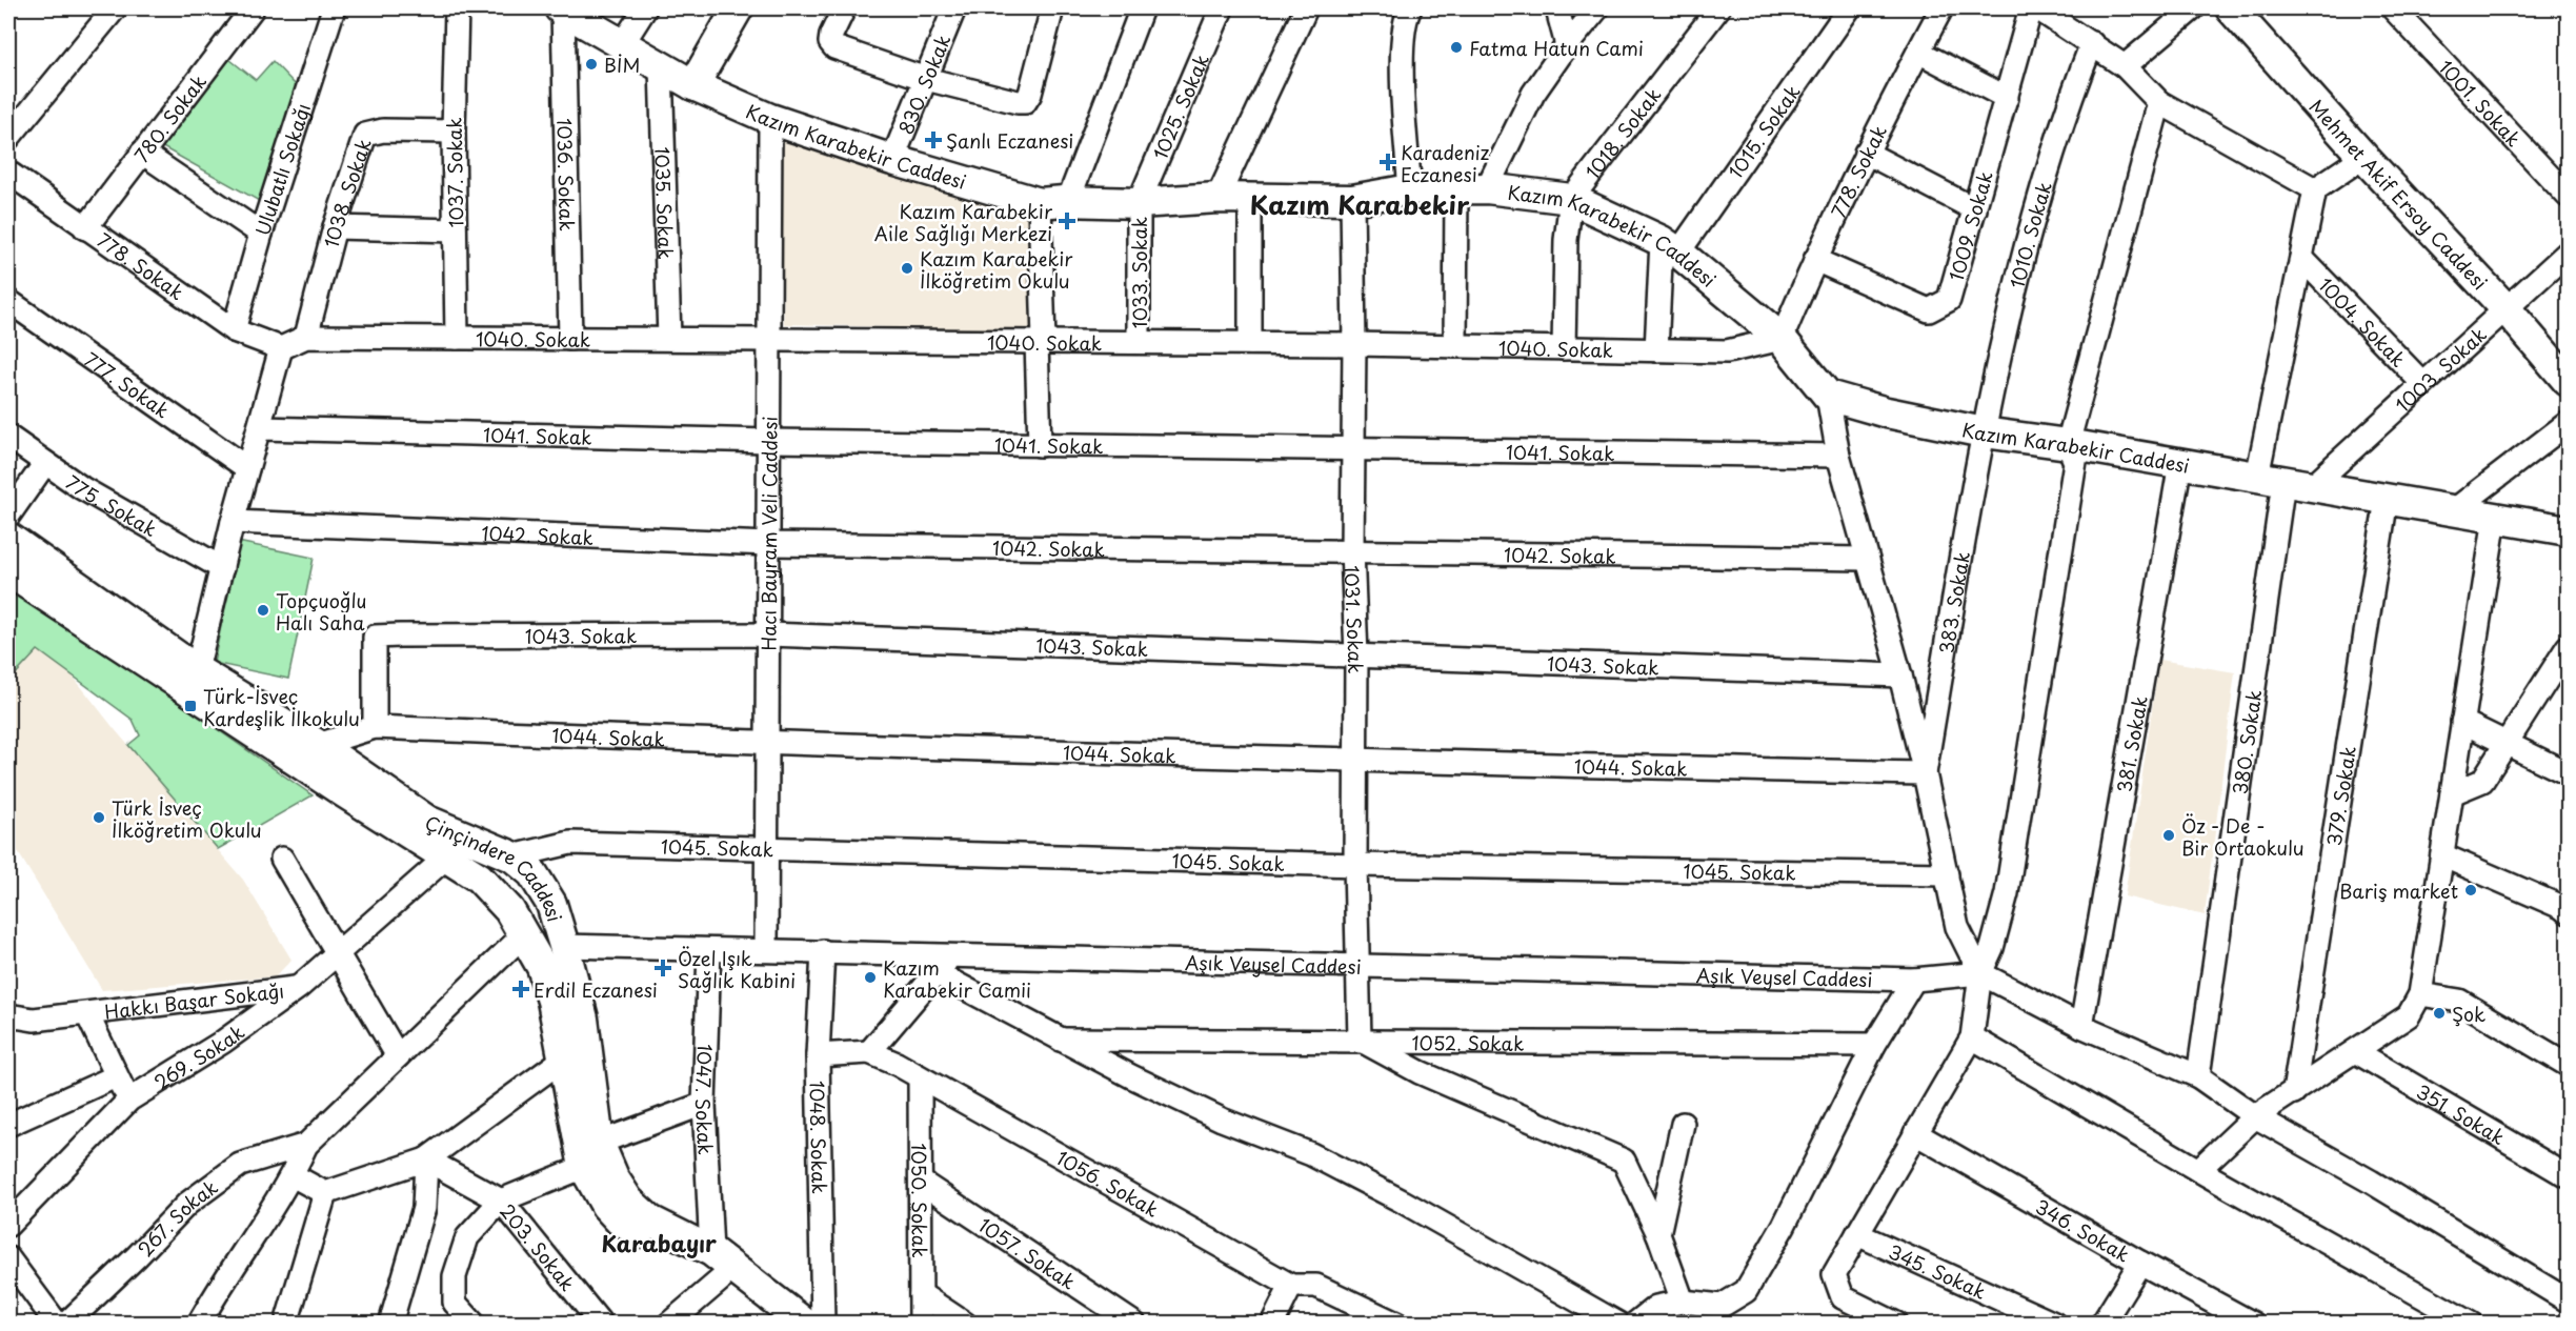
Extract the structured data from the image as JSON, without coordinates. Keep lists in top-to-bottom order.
{
  "streets": {
    "main road": ["Kazım Karabekir Caddesi", "Mehmet Akif Ersoy Caddesi", "Çinçindere Caddesi"],
    "street": [
      "830. Sokak",
      "1001. Sokak",
      "1025. Sokak",
      "780. Sokak",
      "1015. Sokak",
      "1018. Sokak",
      "Ulubatlı Sokağı",
      "778. Sokak",
      "1037. Sokak",
      "1036. Sokak",
      "1038. Sokak",
      "1035. Sokak",
      "1009. Sokak",
      "1010. Sokak",
      "1033. Sokak",
      "1004. Sokak",
      "1040. Sokak",
      "1003. Sokak",
      "777. Sokak",
      "1041. Sokak",
      "775. Sokak",
      "1042. Sokak",
      "Hacı Bayram Veli Caddesi",
      "383. Sokak",
      "1031. Sokak",
      "1043. Sokak",
      "1044. Sokak",
      "380. Sokak",
      "381. Sokak",
      "379. Sokak",
      "1045. Sokak",
      "Aşık Veysel Caddesi",
      "Hakkı Başar Sokağı",
      "1052. Sokak",
      "269. Sokak",
      "1047. Sokak",
      "351. Sokak",
      "1048. Sokak",
      "1056. Sokak",
      "1050. Sokak",
      "267. Sokak",
      "346. Sokak",
      "203. Sokak",
      "1057. Sokak",
      "345. Sokak"
    ]
  },
  "crossings": [
    ["830. Sokak", "Kazım Karabekir Caddesi"],
    ["1025. Sokak", "Kazım Karabekir Caddesi"],
    ["1025. Sokak", "1033. Sokak"],
    ["780. Sokak", "778. Sokak"],
    ["1015. Sokak", "Kazım Karabekir Caddesi"],
    ["1018. Sokak", "Kazım Karabekir Caddesi"],
    ["Kazım Karabekir Caddesi", "778. Sokak"],
    ["Kazım Karabekir Caddesi", "1036. Sokak"],
    ["Kazım Karabekir Caddesi", "1035. Sokak"],
    ["Kazım Karabekir Caddesi", "1010. Sokak"],
    ["Kazım Karabekir Caddesi", "1033. Sokak"],
    ["Kazım Karabekir Caddesi", "1040. Sokak"],
    ["Kazım Karabekir Caddesi", "1003. Sokak"],
    ["Kazım Karabekir Caddesi", "Hacı Bayram Veli Caddesi"],
    ["Kazım Karabekir Caddesi", "383. Sokak"],
    ["Kazım Karabekir Caddesi", "1031. Sokak"],
    ["Kazım Karabekir Caddesi", "380. Sokak"],
    ["Kazım Karabekir Caddesi", "381. Sokak"],
    ["Kazım Karabekir Caddesi", "379. Sokak"],
    ["Ulubatlı Sokağı", "778. Sokak"],
    ["778. Sokak", "1009. Sokak"],
    ["778. Sokak", "1040. Sokak"],
    ["1037. Sokak", "1038. Sokak"],
    ["1037. Sokak", "1040. Sokak"],
    ["1036. Sokak", "1040. Sokak"],
    ["1038. Sokak", "1040. Sokak"],
    ["Mehmet Akif Ersoy Caddesi", "1003. Sokak"],
    ["1035. Sokak", "1040. Sokak"],
    ["1010. Sokak", "383. Sokak"],
    ["1033. Sokak", "1040. Sokak"],
    ["1004. Sokak", "1003. Sokak"],
    ["1004. Sokak", "380. Sokak"],
    ["1040. Sokak", "Hacı Bayram Veli Caddesi"],
    ["1040. Sokak", "1031. Sokak"],
    ["1003. Sokak", "380. Sokak"],
    ["1041. Sokak", "Hacı Bayram Veli Caddesi"],
    ["1041. Sokak", "1031. Sokak"],
    ["1042. Sokak", "Hacı Bayram Veli Caddesi"],
    ["1042. Sokak", "1031. Sokak"],
    ["Hacı Bayram Veli Caddesi", "1043. Sokak"],
    ["Hacı Bayram Veli Caddesi", "1044. Sokak"],
    ["Hacı Bayram Veli Caddesi", "1045. Sokak"],
    ["Hacı Bayram Veli Caddesi", "Aşık Veysel Caddesi"],
    ["383. Sokak", "1044. Sokak"],
    ["1031. Sokak", "1043. Sokak"],
    ["1031. Sokak", "1044. Sokak"],
    ["1031. Sokak", "1045. Sokak"],
    ["1031. Sokak", "Aşık Veysel Caddesi"],
    ["1031. Sokak", "1052. Sokak"],
    ["1043. Sokak", "1044. Sokak"],
    ["1044. Sokak", "Çinçindere Caddesi"],
    ["1045. Sokak", "Çinçindere Caddesi"],
    ["Çinçindere Caddesi", "Aşık Veysel Caddesi"],
    ["Çinçindere Caddesi", "Hakkı Başar Sokağı"],
    ["Çinçindere Caddesi", "1047. Sokak"],
    ["Aşık Veysel Caddesi", "1047. Sokak"],
    ["Aşık Veysel Caddesi", "1048. Sokak"],
    ["Hakkı Başar Sokağı", "269. Sokak"],
    ["1048. Sokak", "1056. Sokak"],
    ["1056. Sokak", "1050. Sokak"],
    ["1050. Sokak", "1057. Sokak"]
  ],
  "districts": ["Kazım Karabekir", "Karabayır"],
  "places": {
    "other": [
      "Fatma Hatun Cami",
      "BİM",
      "Kazım Karabekir İlköğretim Okulu",
      "Topçuoğlu Halı Saha",
      "Türk İsveç İlköğretim Okulu",
      "Öz - De - Bir Ortaokulu",
      "Bariş market",
      "Kazım Karabekir Camii",
      "Şok"
    ],
    "health": [
      "Şanlı Eczanesi",
      "Karadeniz Eczanesi",
      "Kazım Karabekir Aile Sağlığı Merkezi",
      "Özel Işık Sağlık Kabini",
      "Erdil Eczanesi"
    ],
    "transit": ["Türk-İsveç Kardeşlik İlkokulu"]
  }
}
